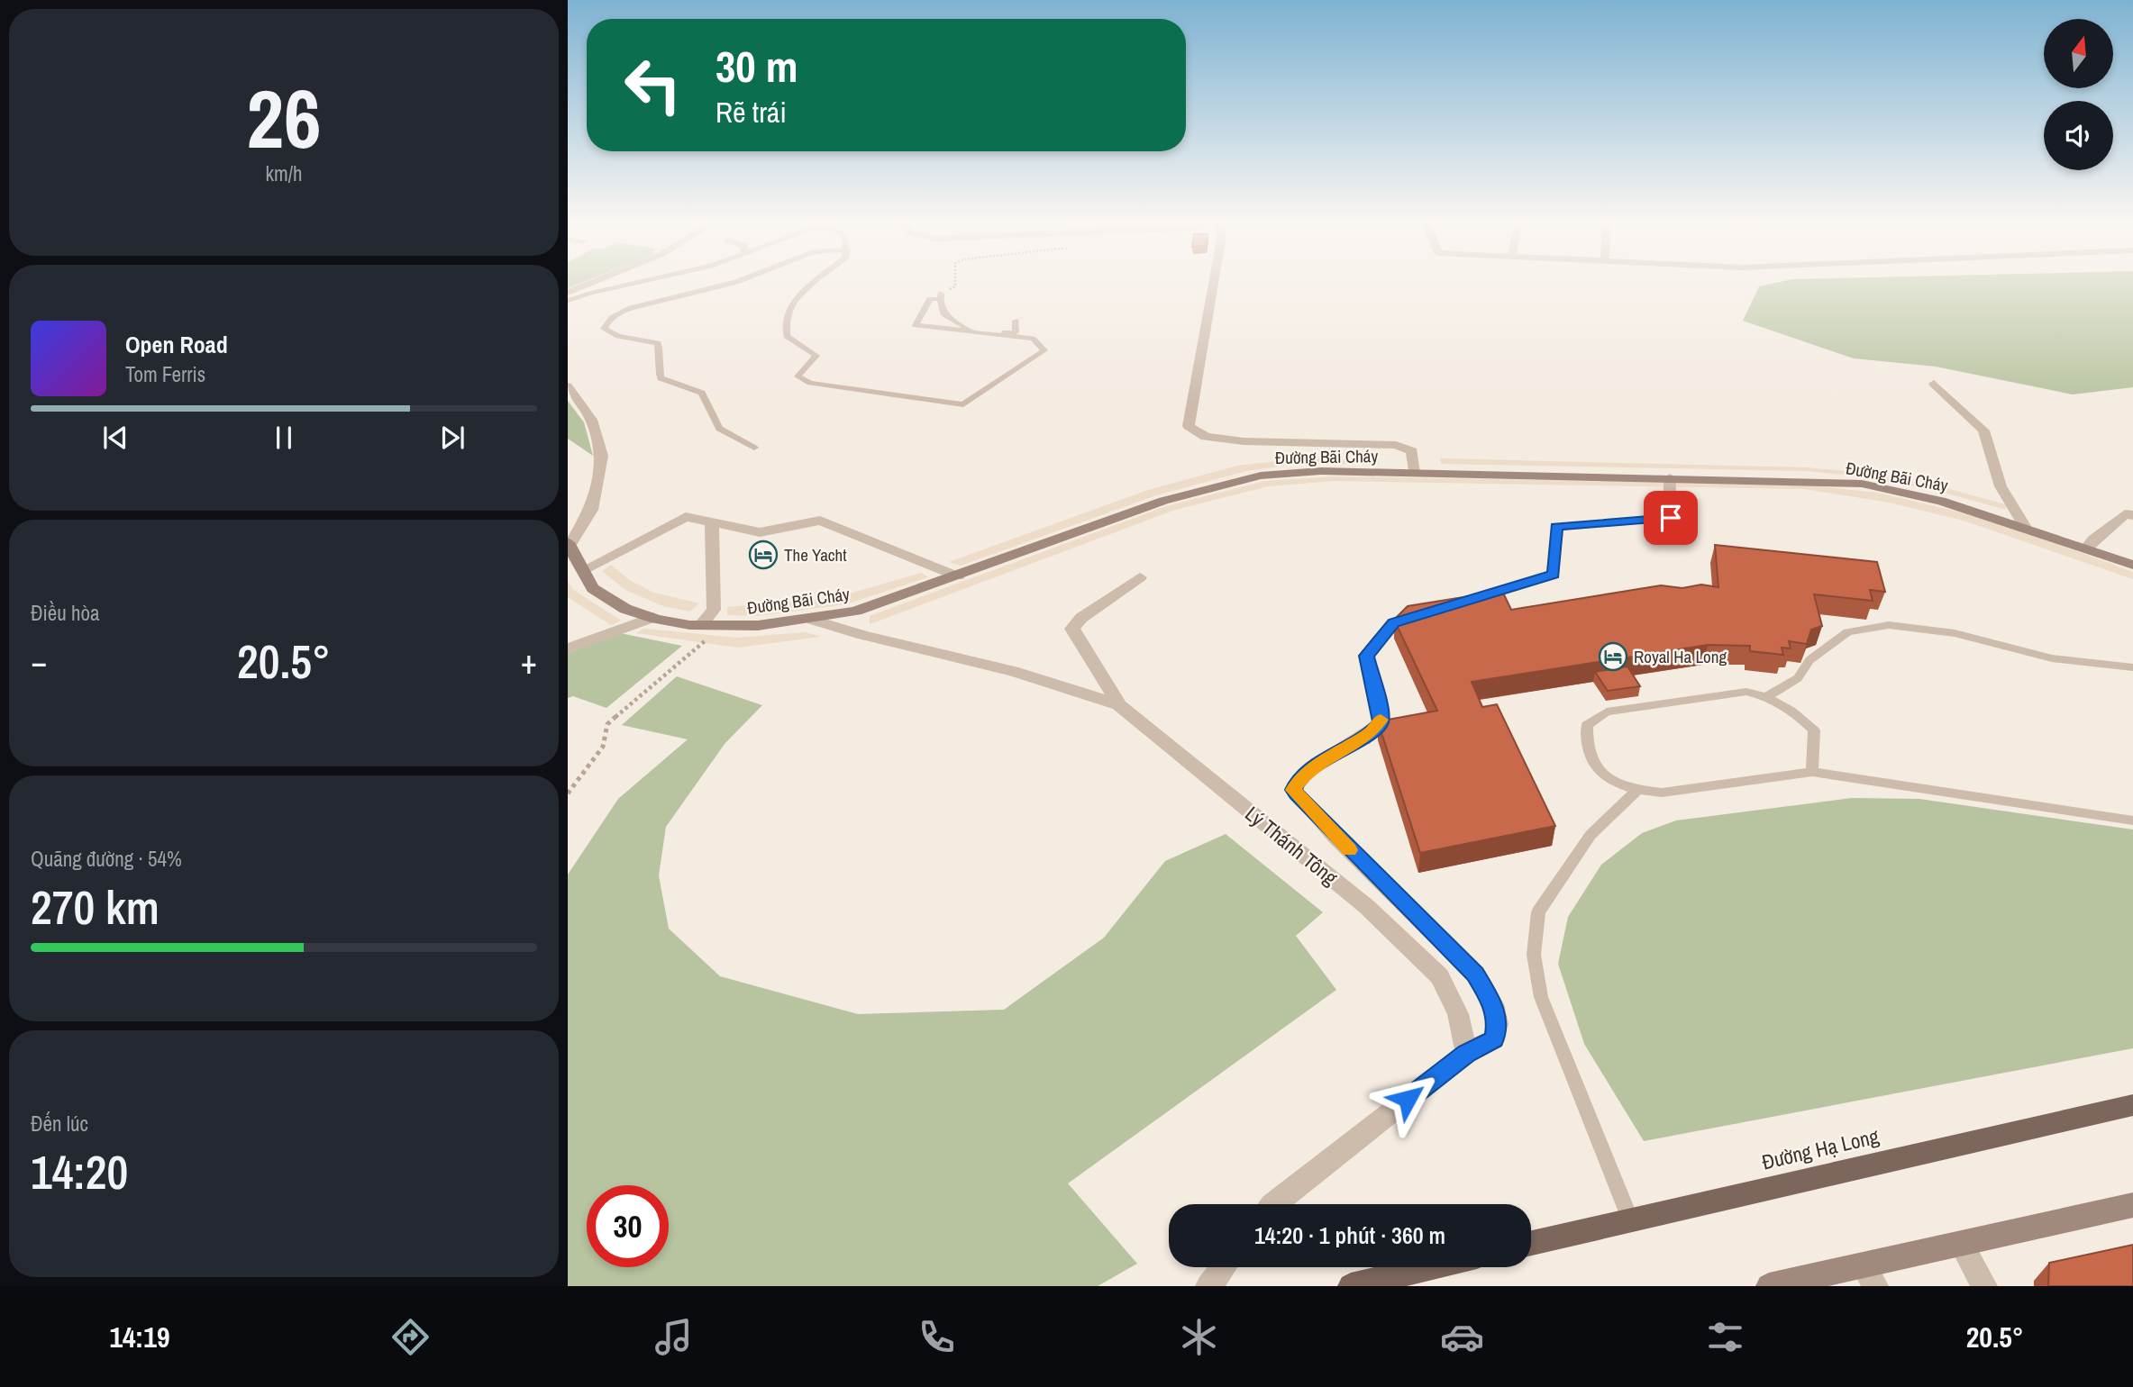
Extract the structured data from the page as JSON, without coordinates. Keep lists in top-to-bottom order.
{
  "streets": {
    "main road": ["Đường Bãi Cháy", "Đường Hạ Long"],
    "street": ["Lý Thánh Tông"]
  },
  "crossings": [
    ["Đường Bãi Cháy", "Lý Thánh Tông"]
  ],
  "places": {
    "hotel": ["The Yacht", "Royal Ha Long"]
  },
  "north": "top",
  "page": {
    "tile": [
      ["26", "km/h"],
      "Điều hòa",
      ["Quãng đường · 54%", "270 km"],
      ["Đến lúc", "14:20"]
    ],
    "turn": ["30 m", "Rẽ trái"],
    "song": ["Open Road", "Tom Ferris"],
    "heat": ["−", "20.5°", "+"],
    "limit": "30",
    "trip": "14:20 · 1 phút · 360 m",
    "tabs": ["14:19", "20.5°"]
  }
}
